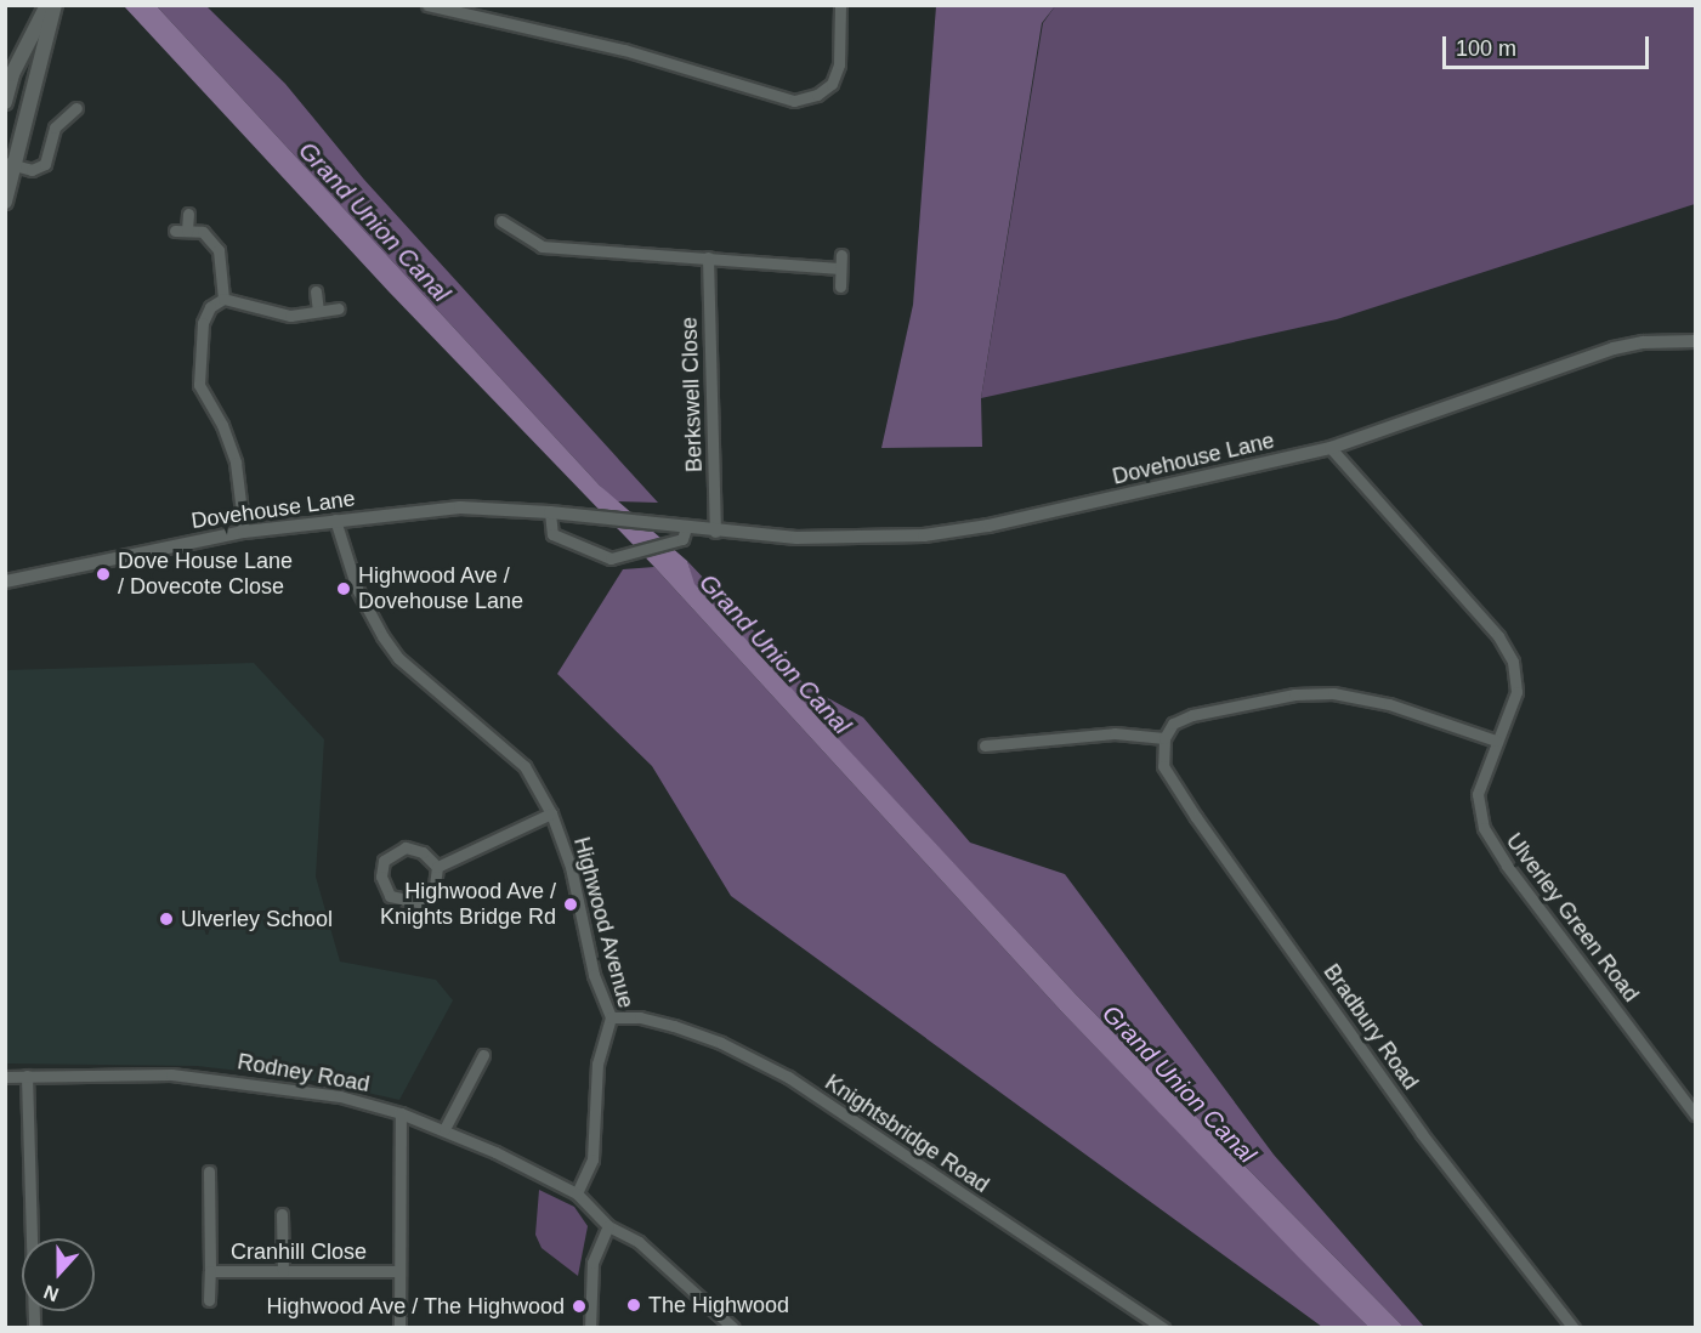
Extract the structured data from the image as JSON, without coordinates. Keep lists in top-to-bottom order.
{
  "streets": {
    "street": [
      "Berkswell Close",
      "Dovehouse Lane",
      "Ulverley Green Road",
      "Highwood Avenue",
      "Bradbury Road",
      "Rodney Road",
      "Knightsbridge Road",
      "Cranhill Close"
    ]
  },
  "crossings": [
    ["Berkswell Close", "Dovehouse Lane"],
    ["Dovehouse Lane", "Ulverley Green Road"],
    ["Dovehouse Lane", "Highwood Avenue"],
    ["Highwood Avenue", "Rodney Road"],
    ["Highwood Avenue", "Knightsbridge Road"]
  ],
  "water": ["Grand Union Canal"],
  "places": [
    "Dove House Lane / Dovecote Close",
    "Highwood Ave / Dovehouse Lane",
    "Highwood Ave / Knights Bridge Rd",
    "Ulverley School",
    "The Highwood",
    "Highwood Ave / The Highwood"
  ],
  "scale_bar": "100 m",
  "north": "bottom"
}
